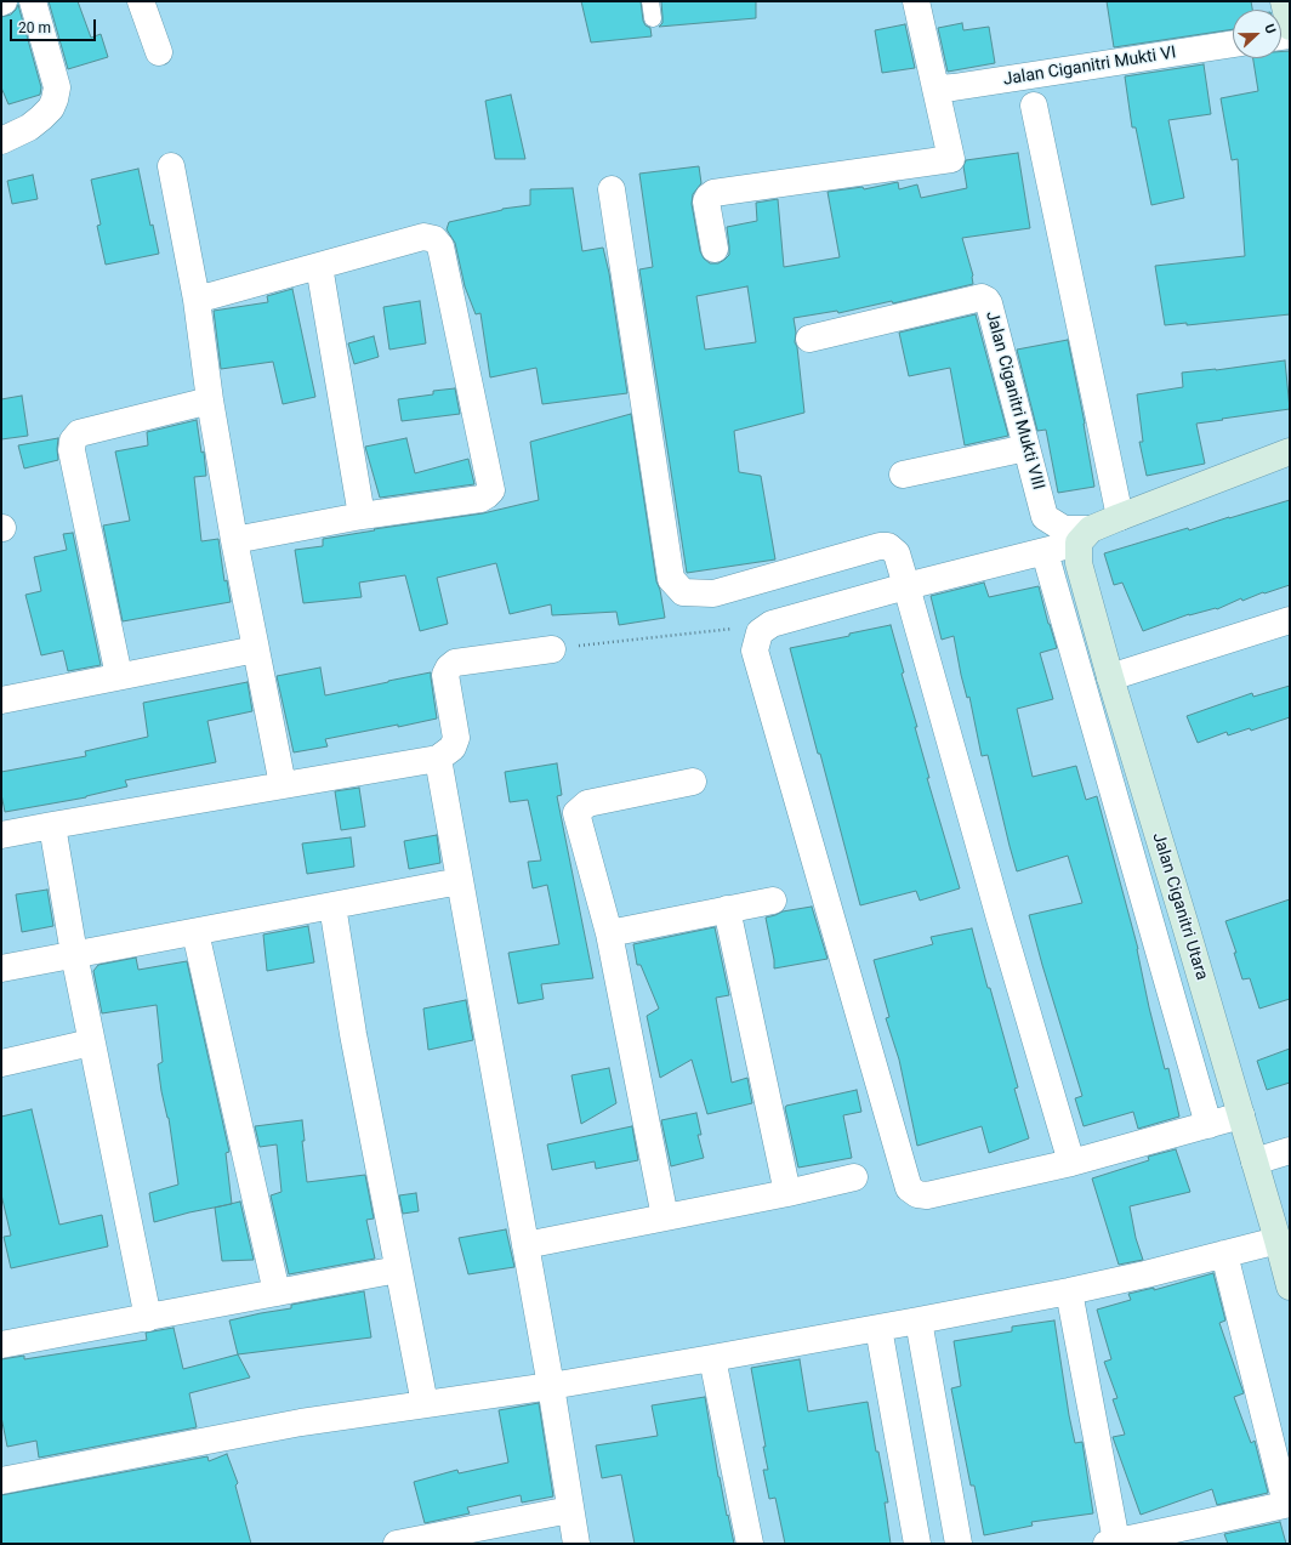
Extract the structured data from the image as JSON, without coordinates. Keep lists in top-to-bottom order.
{
  "streets": {
    "street": ["Jalan Ciganitri Mukti VI", "Jalan Ciganitri Mukti VIII", "Jalan Ciganitri Utara"]
  },
  "crossings": [
    ["Jalan Ciganitri Mukti VIII", "Jalan Ciganitri Utara"]
  ],
  "scale_bar": "20 m",
  "north": "right"
}
